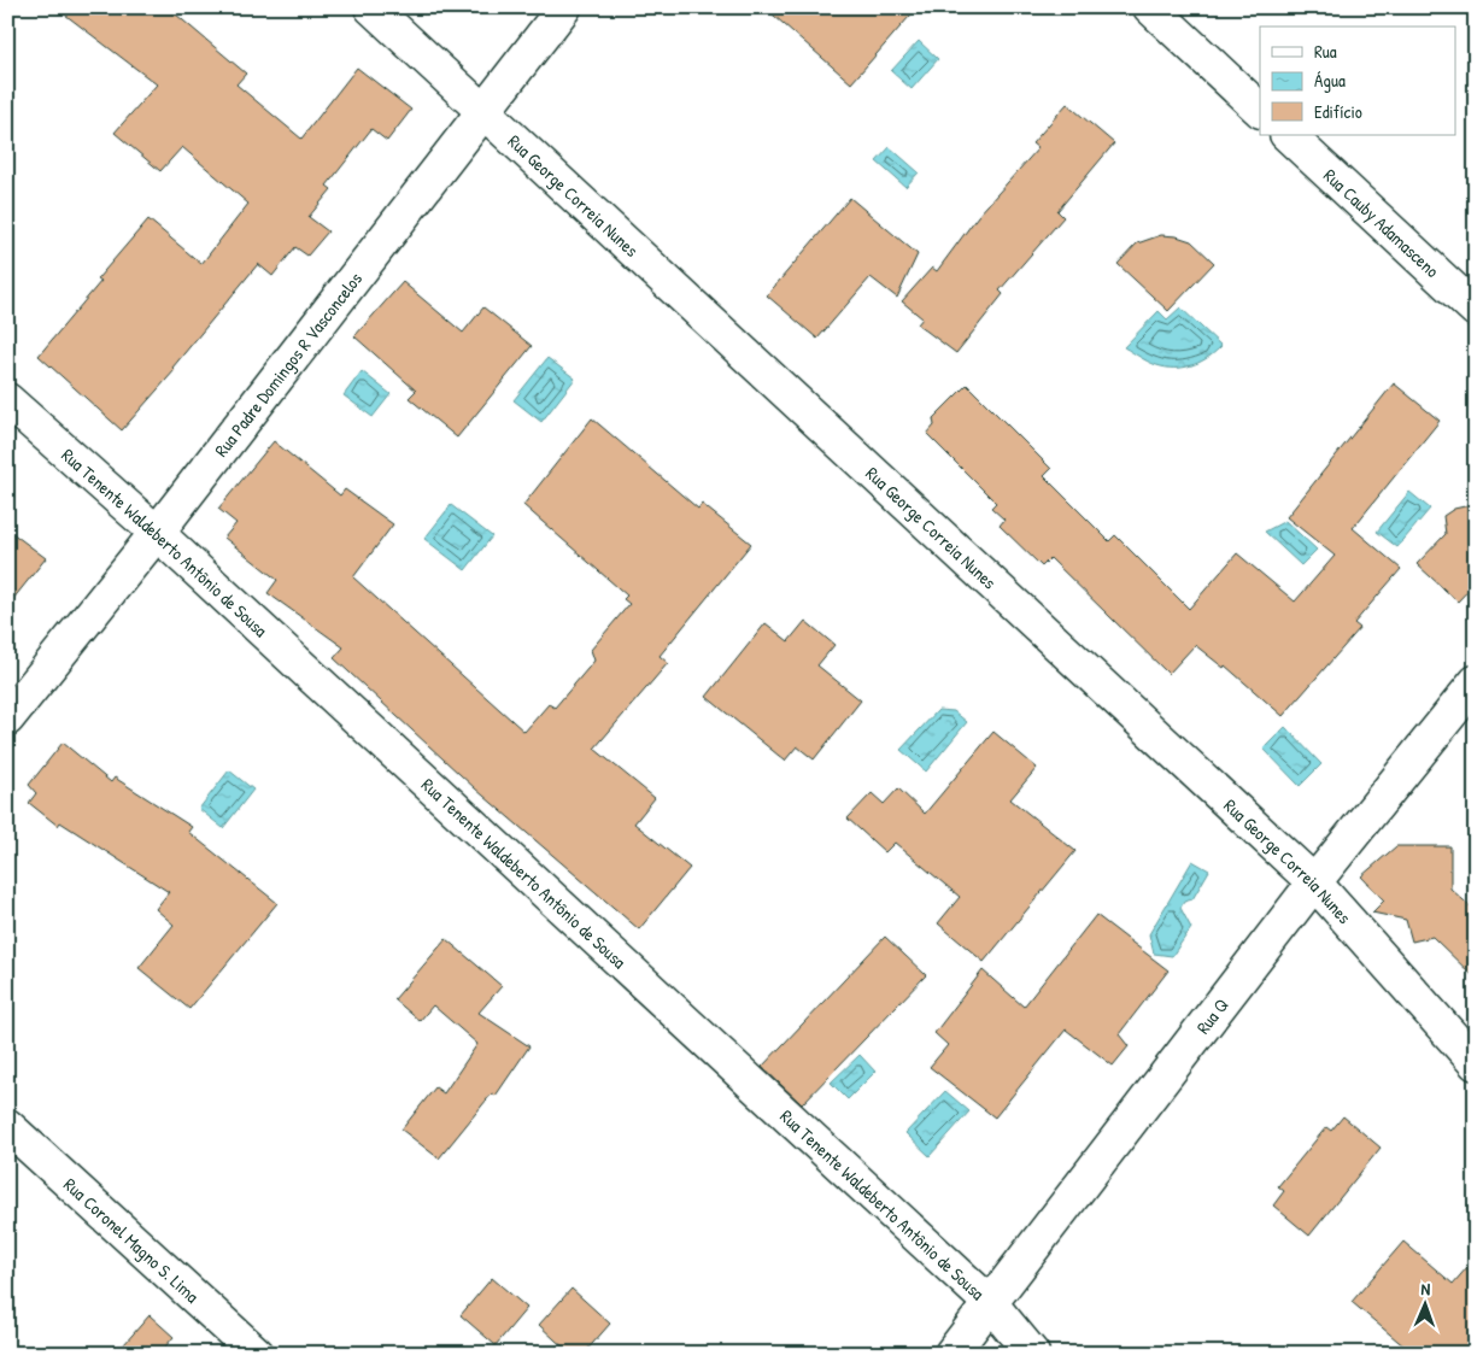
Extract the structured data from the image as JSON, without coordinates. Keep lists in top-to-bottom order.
{
  "streets": {
    "street": [
      "Rua George Correia Nunes",
      "Rua Cauby Adamasceno",
      "Rua Padre Domingos R Vasconcelos",
      "Rua Tenente Waldeberto Antônio de Sousa",
      "Rua Q",
      "Rua Coronel Magno S. Lima"
    ]
  },
  "crossings": [
    ["Rua George Correia Nunes", "Rua Padre Domingos R Vasconcelos"],
    ["Rua George Correia Nunes", "Rua Q"],
    ["Rua Padre Domingos R Vasconcelos", "Rua Tenente Waldeberto Antônio de Sousa"],
    ["Rua Tenente Waldeberto Antônio de Sousa", "Rua Q"]
  ],
  "legend": ["Rua", "Água", "Edifício"],
  "north": "top"
}
